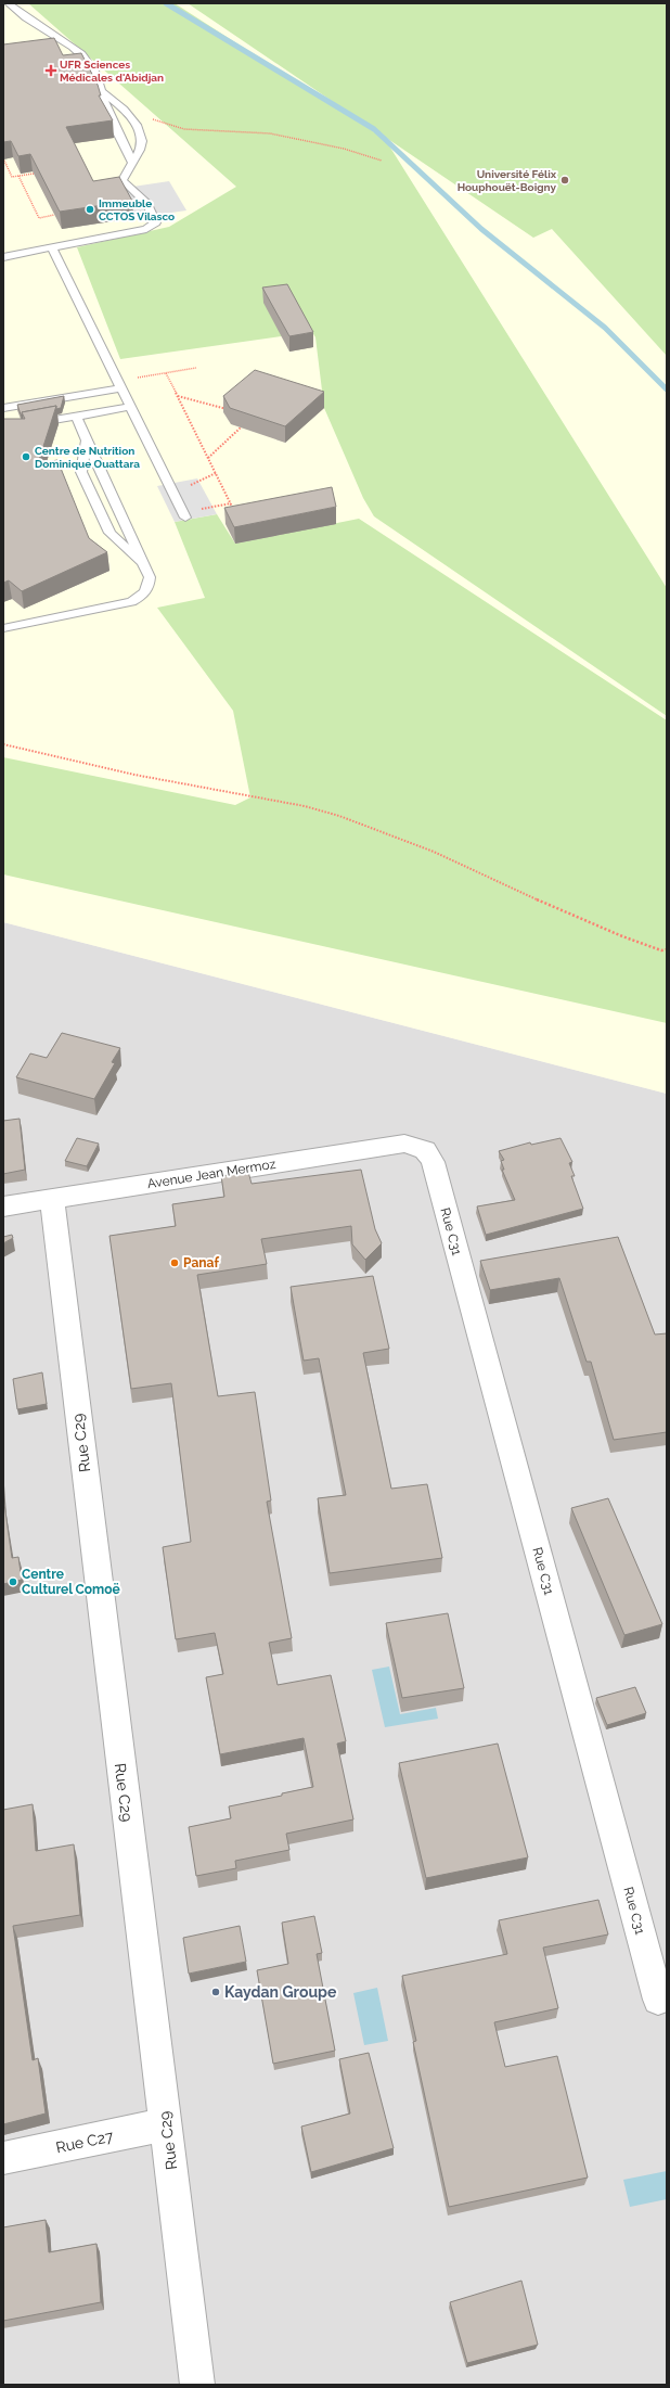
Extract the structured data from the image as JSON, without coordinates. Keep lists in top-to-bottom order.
{
  "streets": {
    "street": [
      "Avenue Jean Mermoz",
      "Rue C31",
      "Rue C29",
      "Rue C27"
    ]
  },
  "crossings": [
    ["Avenue Jean Mermoz", "Rue C31"],
    ["Avenue Jean Mermoz", "Rue C29"],
    ["Rue C29", "Rue C27"]
  ],
  "places": {
    "health": ["UFR Sciences Médicales d'Abidjan"],
    "other": [
      "Université Félix Houphouët-Boigny",
      "Immeuble CCTOS Vilasco",
      "Centre de Nutrition Dominique Ouattara",
      "Panaf",
      "Centre Culturel Comoë",
      "Kaydan Groupe"
    ]
  }
}
